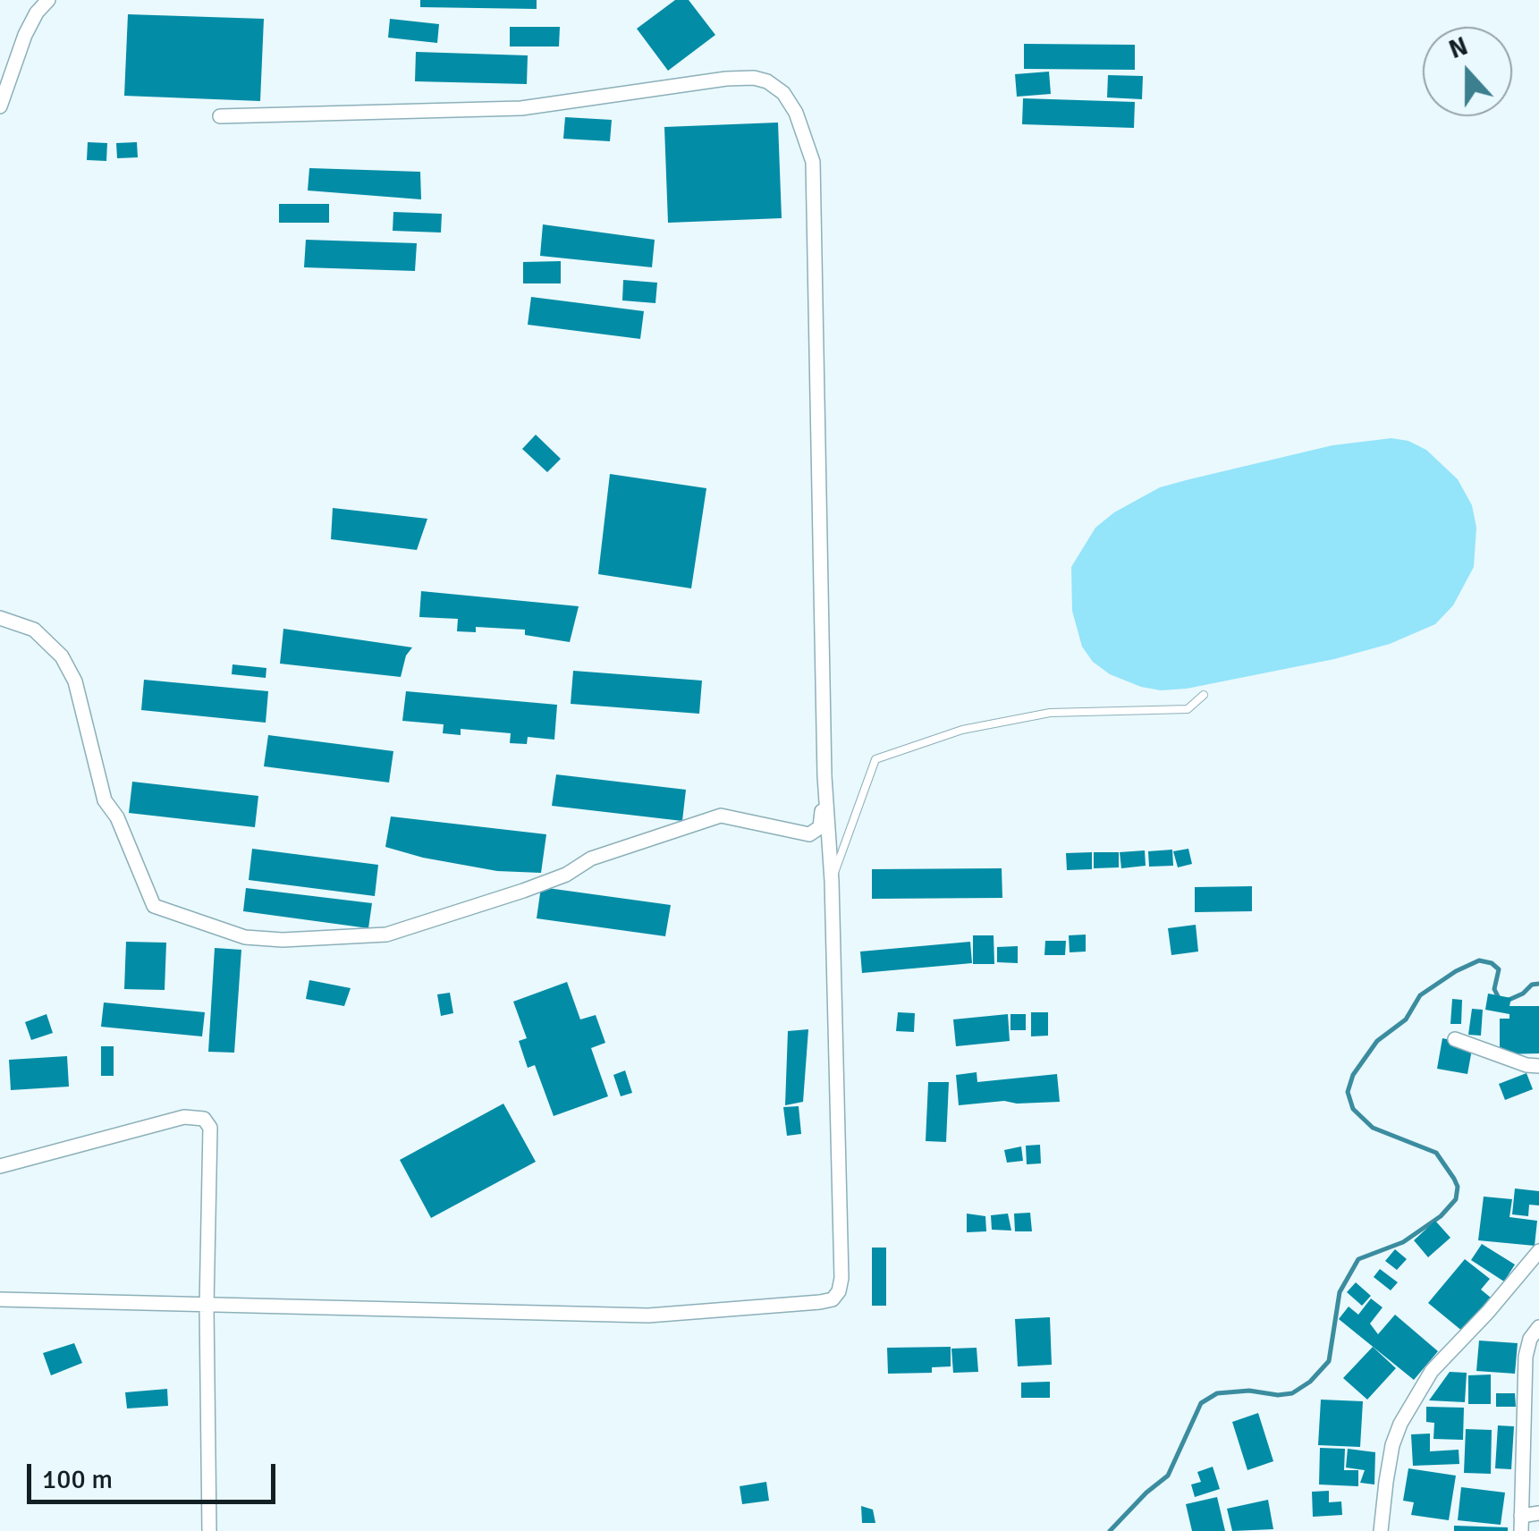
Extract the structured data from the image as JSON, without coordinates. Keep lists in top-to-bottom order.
{
  "scale_bar": "100 m",
  "north": "top"
}
